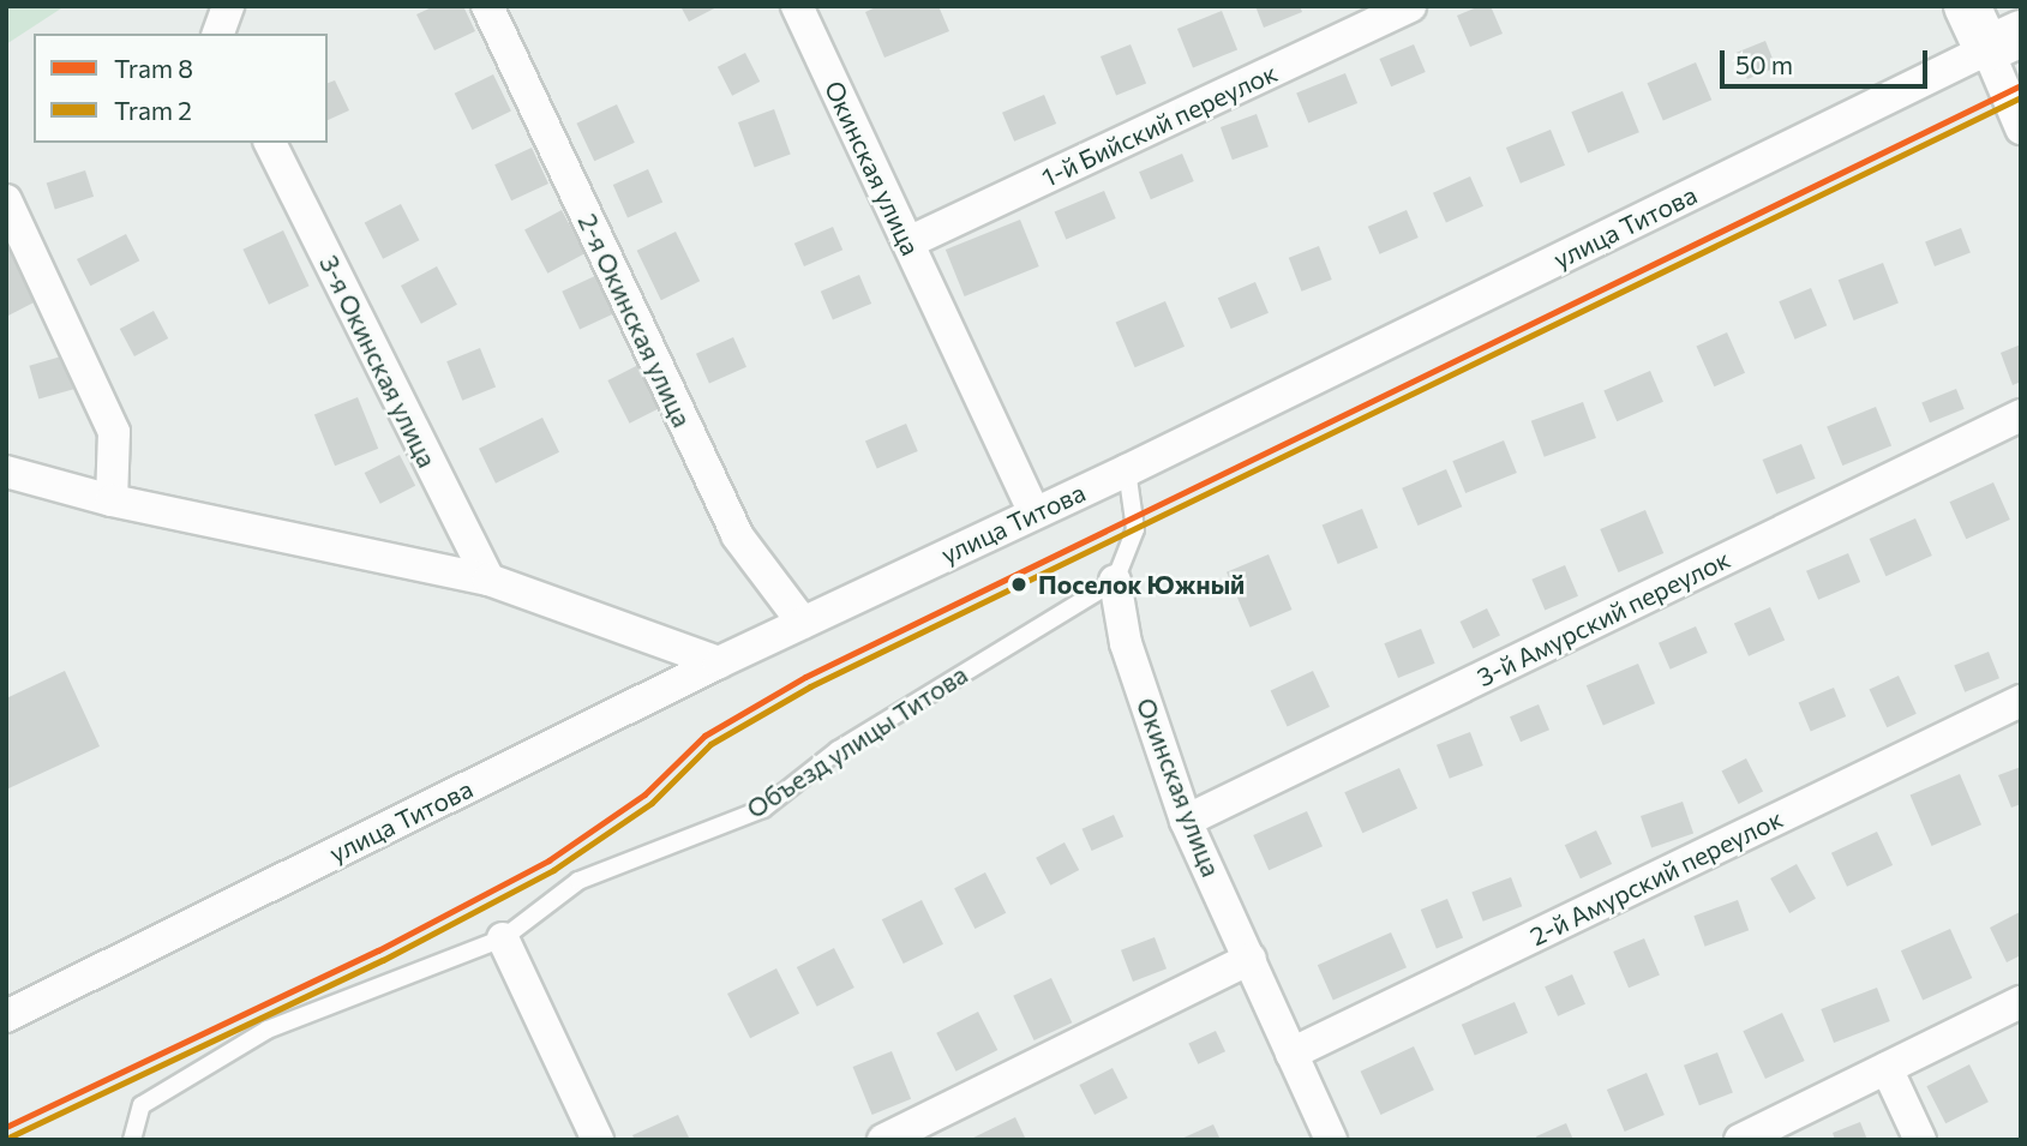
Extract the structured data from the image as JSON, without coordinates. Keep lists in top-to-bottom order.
{
  "streets": {
    "street": [
      "1-й Бийский переулок",
      "Окинская улица",
      "улица Титова",
      "2-я Окинская улица",
      "3-я Окинская улица",
      "3-й Амурский переулок",
      "2-й Амурский переулок"
    ],
    "lane": ["Объезд улицы Титова"]
  },
  "crossings": [
    ["1-й Бийский переулок", "Окинская улица"],
    ["Окинская улица", "улица Титова"],
    ["Окинская улица", "3-й Амурский переулок"],
    ["Окинская улица", "Объезд улицы Титова"],
    ["Окинская улица", "2-й Амурский переулок"],
    ["улица Титова", "2-я Окинская улица"]
  ],
  "places": ["Поселок Южный"],
  "lines": ["tram line 8", "tram line 2"],
  "legend": ["Tram 8", "Tram 2"],
  "scale_bar": "50 m"
}
